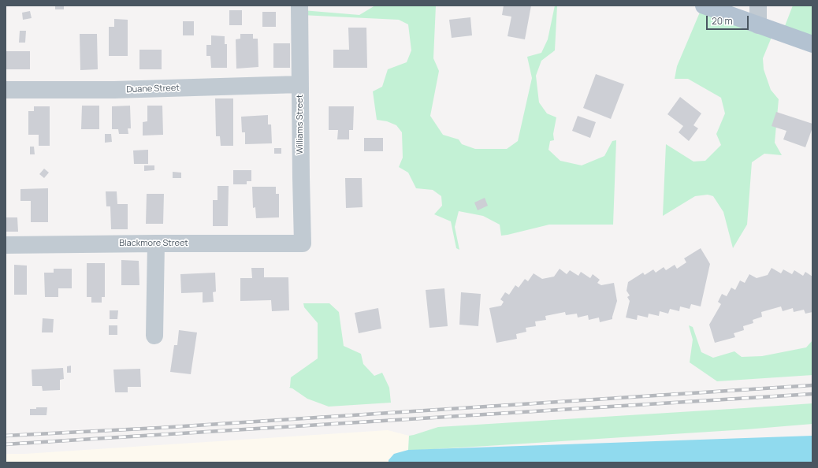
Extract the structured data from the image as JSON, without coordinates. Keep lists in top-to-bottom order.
{
  "streets": {
    "street": ["Duane Street", "Williams Street", "Blackmore Street"]
  },
  "crossings": [
    ["Duane Street", "Williams Street"],
    ["Williams Street", "Blackmore Street"]
  ],
  "scale_bar": "20 m"
}
